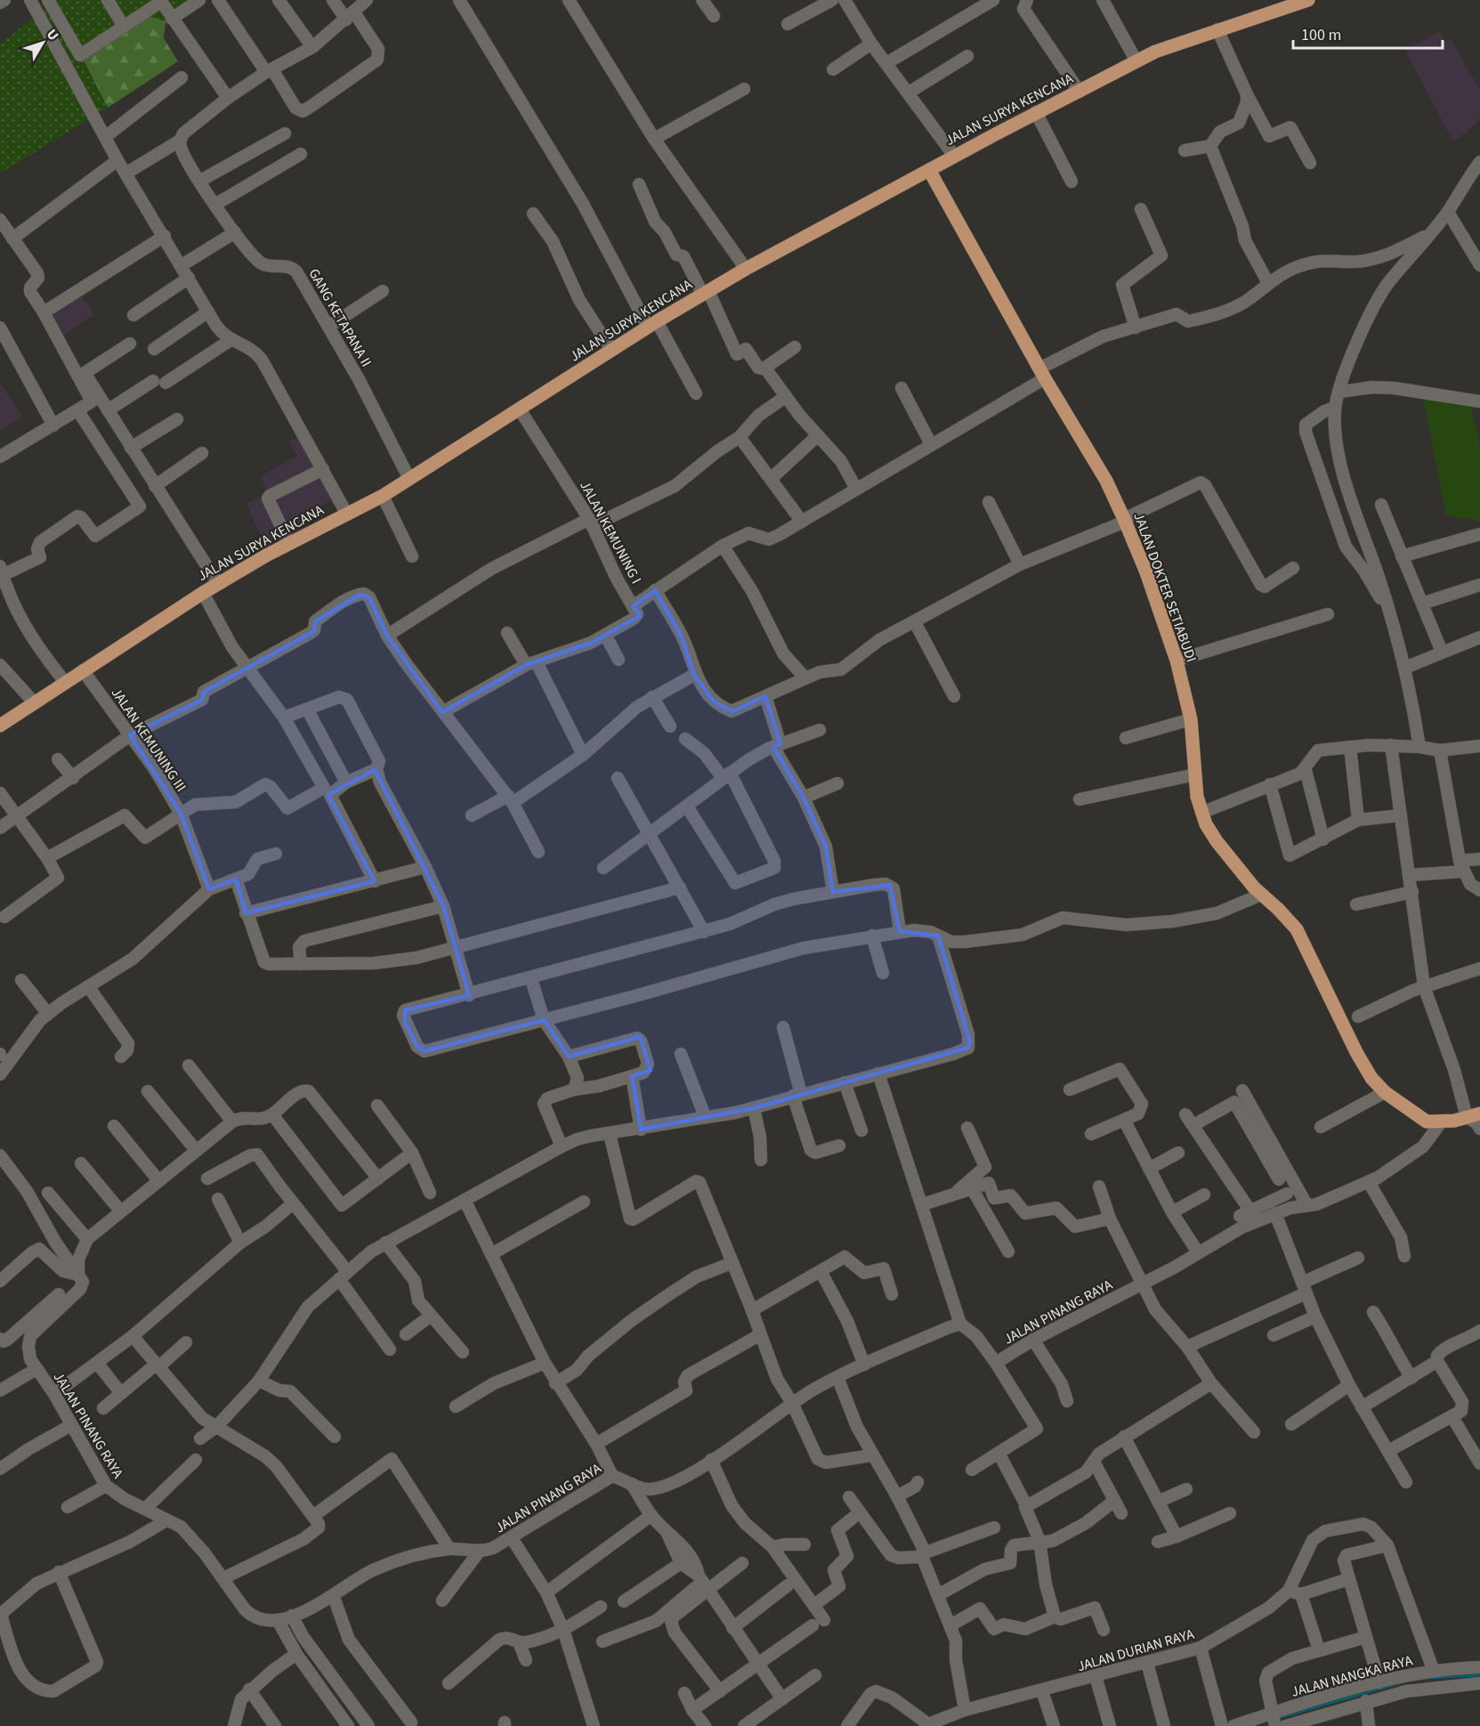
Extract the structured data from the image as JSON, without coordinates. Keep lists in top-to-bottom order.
{
  "streets": {
    "main road": ["JALAN SURYA KENCANA", "JALAN DOKTER SETIABUDI"],
    "street": [
      "GANG KETAPANA II",
      "JALAN KEMUNING I",
      "JALAN KEMUNING III",
      "JALAN PINANG RAYA",
      "JALAN DURIAN RAYA",
      "JALAN NANGKA RAYA"
    ]
  },
  "crossings": [
    ["JALAN SURYA KENCANA", "GANG KETAPANA II"],
    ["JALAN SURYA KENCANA", "JALAN KEMUNING I"],
    ["JALAN SURYA KENCANA", "JALAN DOKTER SETIABUDI"],
    ["JALAN SURYA KENCANA", "JALAN KEMUNING III"],
    ["JALAN DOKTER SETIABUDI", "JALAN PINANG RAYA"],
    ["JALAN DURIAN RAYA", "JALAN NANGKA RAYA"]
  ],
  "scale_bar": "100 m",
  "north": "top right"
}
